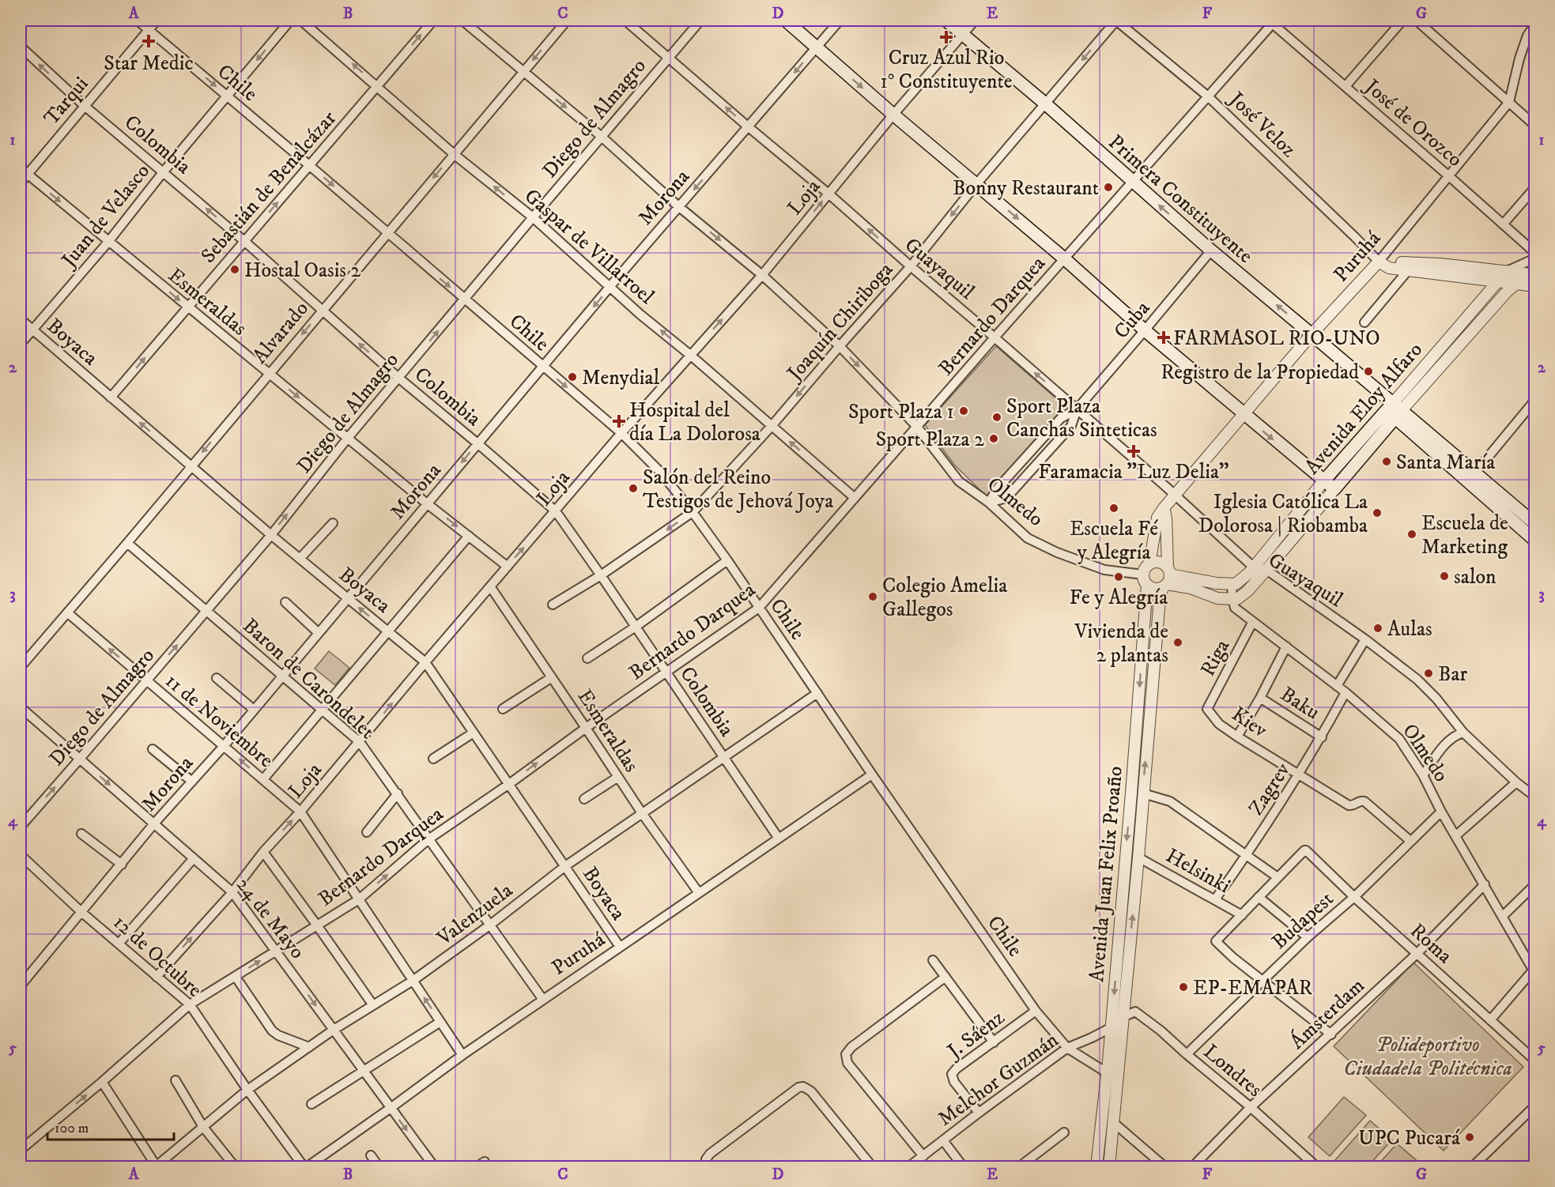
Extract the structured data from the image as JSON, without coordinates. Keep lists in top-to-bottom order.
{
  "streets": {
    "main road": ["Primera Constituyente", "Avenida Eloy Alfaro"],
    "street": [
      "Chile",
      "Tarqui",
      "Diego de Almagro",
      "José de Orozco",
      "José Veloz",
      "Colombia",
      "Sebastián de Benalcázar",
      "Morona",
      "Loja",
      "Juan de Velasco",
      "Gaspar de Villarroel",
      "Puruhá",
      "Guayaquil",
      "Esmeraldas",
      "Bernardo Darquea",
      "Cuba",
      "Joaquín Chiriboga",
      "Alvarado",
      "Boyaca",
      "Olmedo",
      "Riga",
      "Baron de Carondelet",
      "Baku",
      "11 de Noviembre",
      "Kiev",
      "Zagrev",
      "Helsinki",
      "Avenida Juan Felix Proaño",
      "Valenzuela",
      "24 de Mayo",
      "Budapest",
      "Roma",
      "12 de Octubre",
      "Ámsterdam",
      "J. Sáenz",
      "Londres",
      "Melchor Guzmán"
    ]
  },
  "crossings": [
    ["Chile", "Tarqui"],
    ["Chile", "Diego de Almagro"],
    ["Chile", "Sebastián de Benalcázar"],
    ["Chile", "Morona"],
    ["Chile", "Loja"],
    ["Chile", "Juan de Velasco"],
    ["Chile", "Puruhá"],
    ["Chile", "Bernardo Darquea"],
    ["Chile", "Joaquín Chiriboga"],
    ["Chile", "Alvarado"],
    ["Chile", "Avenida Juan Felix Proaño"],
    ["Chile", "Valenzuela"],
    ["Chile", "J. Sáenz"],
    ["Chile", "Melchor Guzmán"],
    ["Tarqui", "Colombia"],
    ["Tarqui", "Esmeraldas"],
    ["Diego de Almagro", "Colombia"],
    ["Diego de Almagro", "Gaspar de Villarroel"],
    ["Diego de Almagro", "Guayaquil"],
    ["Diego de Almagro", "Esmeraldas"],
    ["Diego de Almagro", "Boyaca"],
    ["Diego de Almagro", "Olmedo"],
    ["Diego de Almagro", "Baron de Carondelet"],
    ["Diego de Almagro", "11 de Noviembre"],
    ["Diego de Almagro", "24 de Mayo"],
    ["José de Orozco", "Puruhá"],
    ["José de Orozco", "Bernardo Darquea"],
    ["José Veloz", "Puruhá"],
    ["José Veloz", "Bernardo Darquea"],
    ["José Veloz", "Joaquín Chiriboga"],
    ["Colombia", "Sebastián de Benalcázar"],
    ["Colombia", "Morona"],
    ["Colombia", "Loja"],
    ["Colombia", "Juan de Velasco"],
    ["Colombia", "Puruhá"],
    ["Colombia", "Bernardo Darquea"],
    ["Colombia", "Joaquín Chiriboga"],
    ["Colombia", "Alvarado"],
    ["Colombia", "Valenzuela"],
    ["Sebastián de Benalcázar", "Gaspar de Villarroel"],
    ["Sebastián de Benalcázar", "Esmeraldas"],
    ["Sebastián de Benalcázar", "Boyaca"],
    ["Morona", "Gaspar de Villarroel"],
    ["Morona", "Guayaquil"],
    ["Morona", "Esmeraldas"],
    ["Morona", "Boyaca"],
    ["Morona", "Olmedo"],
    ["Morona", "Baron de Carondelet"],
    ["Morona", "11 de Noviembre"],
    ["Morona", "24 de Mayo"],
    ["Morona", "12 de Octubre"],
    ["Loja", "Primera Constituyente"],
    ["Loja", "Gaspar de Villarroel"],
    ["Loja", "Guayaquil"],
    ["Loja", "Esmeraldas"],
    ["Loja", "Boyaca"],
    ["Loja", "Olmedo"],
    ["Loja", "Baron de Carondelet"],
    ["Loja", "11 de Noviembre"],
    ["Loja", "24 de Mayo"],
    ["Loja", "12 de Octubre"],
    ["Primera Constituyente", "Puruhá"],
    ["Primera Constituyente", "Bernardo Darquea"],
    ["Primera Constituyente", "Cuba"],
    ["Primera Constituyente", "Joaquín Chiriboga"],
    ["Primera Constituyente", "Avenida Eloy Alfaro"],
    ["Juan de Velasco", "Esmeraldas"],
    ["Juan de Velasco", "Boyaca"],
    ["Gaspar de Villarroel", "Bernardo Darquea"],
    ["Gaspar de Villarroel", "Joaquín Chiriboga"],
    ["Gaspar de Villarroel", "Alvarado"],
    ["Puruhá", "Guayaquil"],
    ["Puruhá", "Esmeraldas"],
    ["Puruhá", "Boyaca"],
    ["Puruhá", "Baron de Carondelet"],
    ["Puruhá", "11 de Noviembre"],
    ["Puruhá", "24 de Mayo"],
    ["Guayaquil", "Bernardo Darquea"],
    ["Guayaquil", "Cuba"],
    ["Guayaquil", "Joaquín Chiriboga"],
    ["Guayaquil", "Avenida Eloy Alfaro"],
    ["Esmeraldas", "Bernardo Darquea"],
    ["Esmeraldas", "Alvarado"],
    ["Esmeraldas", "Valenzuela"],
    ["Bernardo Darquea", "Boyaca"],
    ["Bernardo Darquea", "Olmedo"],
    ["Bernardo Darquea", "Baron de Carondelet"],
    ["Bernardo Darquea", "11 de Noviembre"],
    ["Bernardo Darquea", "24 de Mayo"],
    ["Bernardo Darquea", "12 de Octubre"],
    ["Cuba", "Olmedo"],
    ["Joaquín Chiriboga", "Olmedo"],
    ["Alvarado", "Boyaca"],
    ["Alvarado", "Olmedo"],
    ["Alvarado", "Baron de Carondelet"],
    ["Alvarado", "11 de Noviembre"],
    ["Boyaca", "Valenzuela"],
    ["Avenida Eloy Alfaro", "Olmedo"],
    ["Olmedo", "Riga"],
    ["Olmedo", "Zagrev"],
    ["Olmedo", "Avenida Juan Felix Proaño"],
    ["Olmedo", "Budapest"],
    ["Olmedo", "Ámsterdam"],
    ["Riga", "Kiev"],
    ["Baron de Carondelet", "Valenzuela"],
    ["Baku", "Zagrev"],
    ["11 de Noviembre", "Valenzuela"],
    ["Kiev", "Zagrev"],
    ["Kiev", "Budapest"],
    ["Zagrev", "Helsinki"],
    ["Helsinki", "Avenida Juan Felix Proaño"],
    ["Avenida Juan Felix Proaño", "Londres"],
    ["Avenida Juan Felix Proaño", "Melchor Guzmán"],
    ["Valenzuela", "24 de Mayo"],
    ["Valenzuela", "12 de Octubre"],
    ["Budapest", "Roma"],
    ["Budapest", "Londres"],
    ["Roma", "Ámsterdam"],
    ["Ámsterdam", "Londres"],
    ["J. Sáenz", "Melchor Guzmán"],
    ["Londres", "Melchor Guzmán"]
  ],
  "one_way": [
    "Diego de Almagro",
    "Sebastián de Benalcázar",
    "Gaspar de Villarroel",
    "Esmeraldas",
    "Joaquín Chiriboga",
    "Alvarado"
  ],
  "parks": ["Polideportivo Ciudadela Politécnica"],
  "places": {
    "health": [
      "Cruz Azul Rio 1° Constituyente",
      "Star Medic",
      "FARMASOL RIO-UNO",
      "Hospital del día La Dolorosa",
      "Faramacia \"Luz Delia\""
    ],
    "other": [
      "Bonny Restaurant",
      "Hostal Oasis 2",
      "Registro de la Propiedad",
      "Menydial",
      "Sport Plaza 1",
      "Sport Plaza Canchas Sinteticas",
      "Sport Plaza 2",
      "Santa María",
      "Salón del Reino Testigos de Jehová Joya",
      "Escuela Fé y Alegría",
      "Iglesia Católica La Dolorosa | Riobamba",
      "Escuela de Marketing",
      "salon",
      "Fe y Alegría",
      "Colegio Amelia Gallegos",
      "Aulas",
      "Vivienda de 2 plantas",
      "Bar",
      "EP-EMAPAR",
      "UPC Pucará"
    ]
  },
  "scale_bar": "100 m",
  "grid": {
    "columns": [
      "A",
      "B",
      "C",
      "D",
      "E",
      "F",
      "G"
    ],
    "rows": [
      "1",
      "2",
      "3",
      "4",
      "5"
    ]
  }
}
